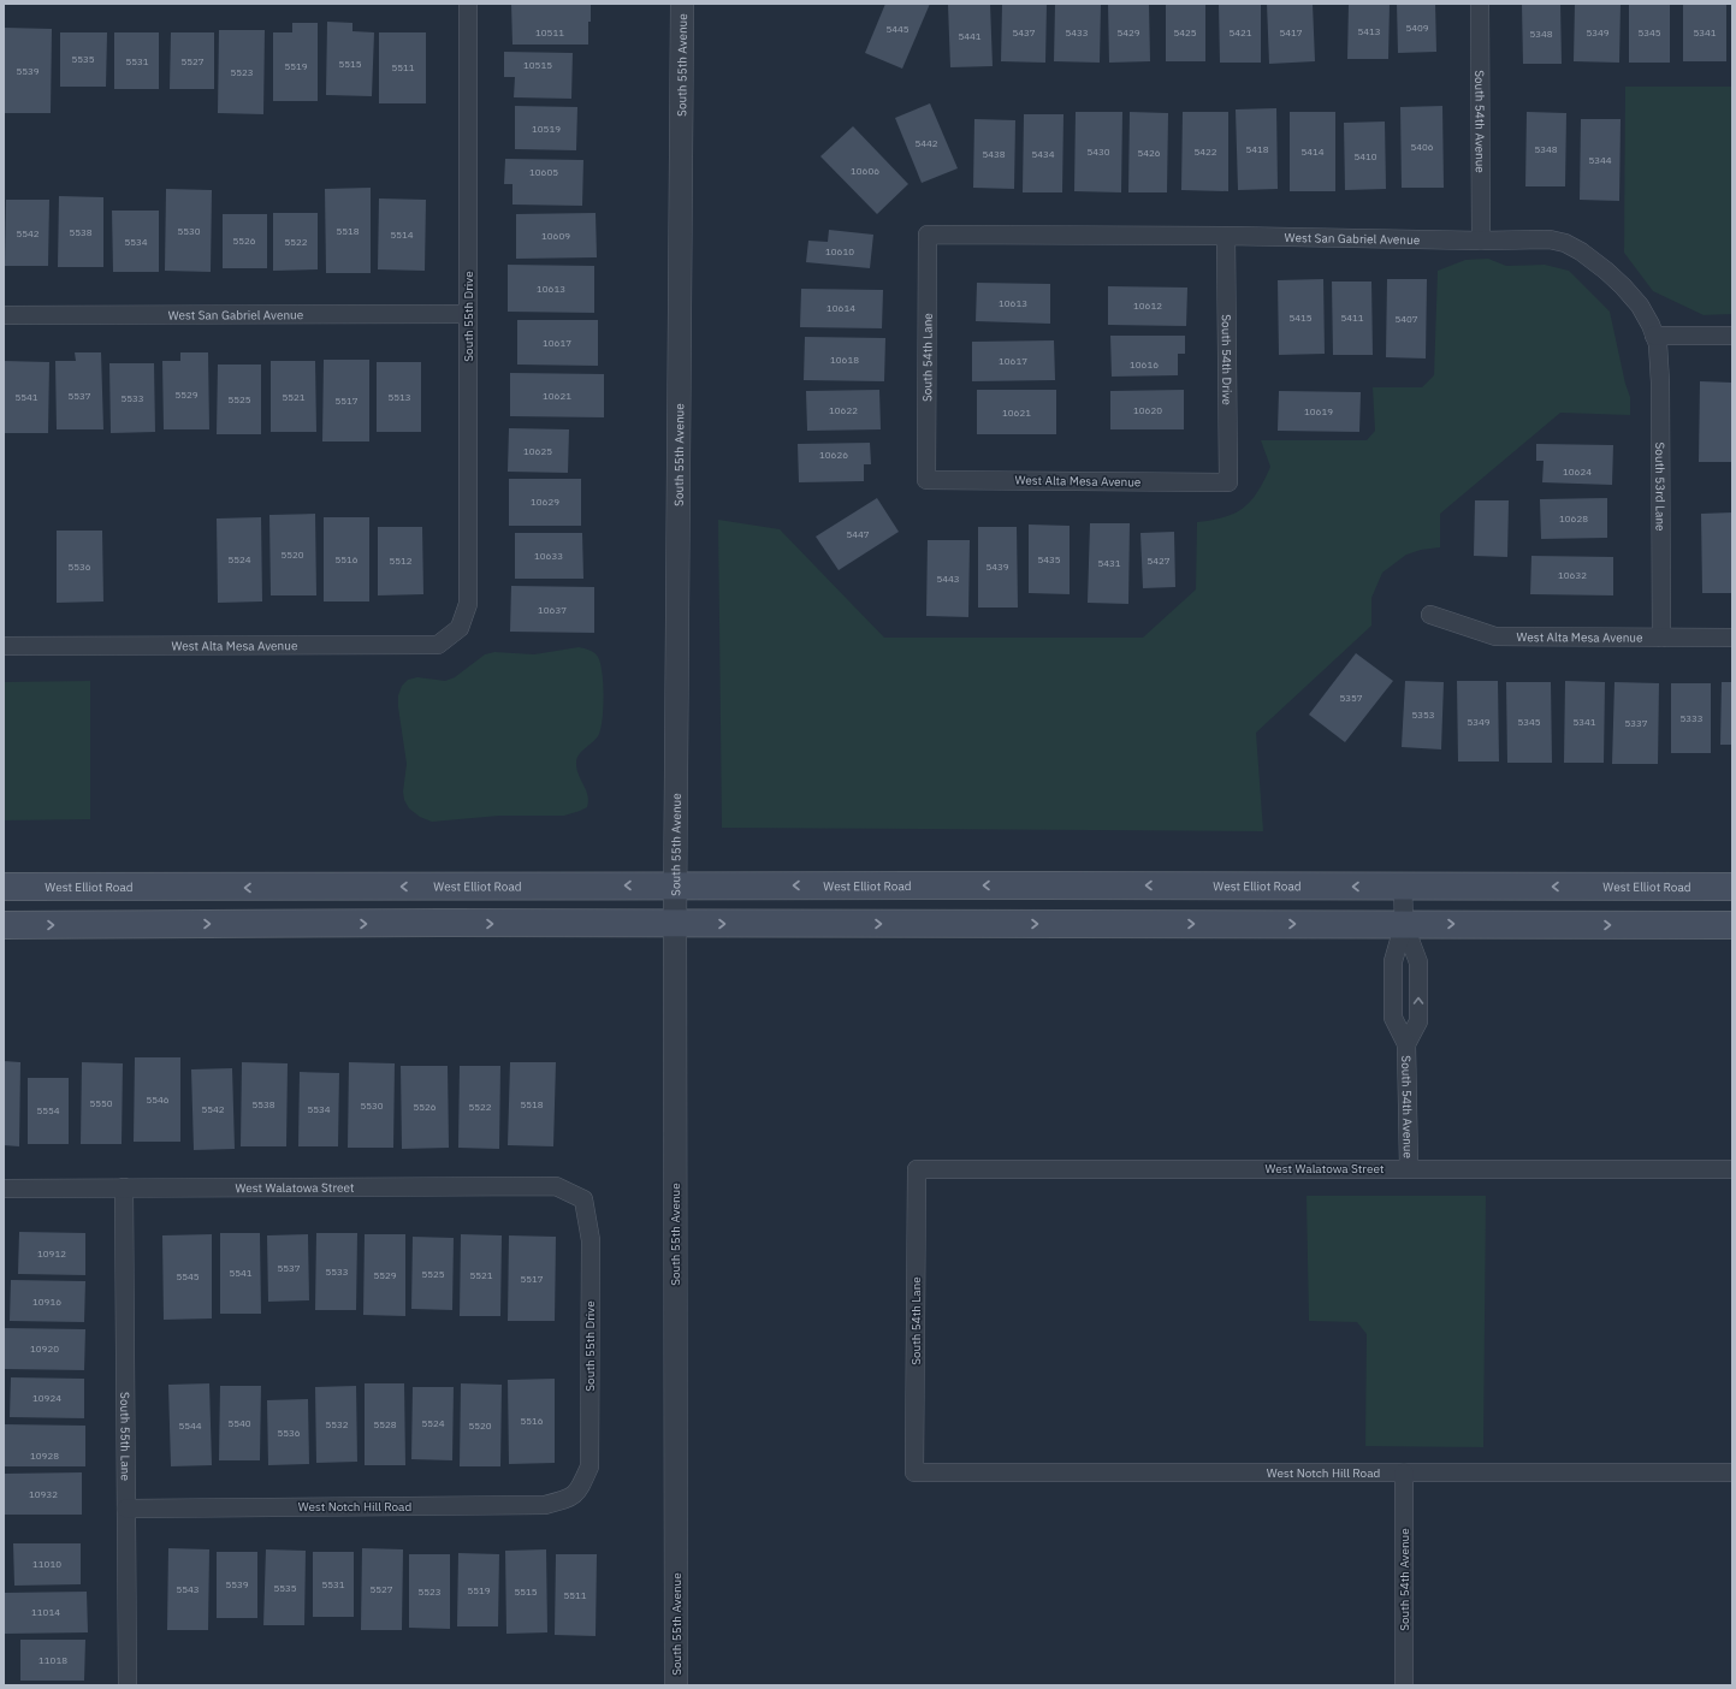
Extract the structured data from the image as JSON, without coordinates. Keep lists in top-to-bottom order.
{
  "streets": {
    "main road": ["West Elliot Road"],
    "street": [
      "South 55th Avenue",
      "South 54th Avenue",
      "West San Gabriel Avenue",
      "South 55th Drive",
      "South 54th Lane",
      "South 54th Drive",
      "West Alta Mesa Avenue",
      "South 53rd Lane",
      "West Walatowa Street",
      "South 55th Lane",
      "West Notch Hill Road"
    ]
  },
  "crossings": [
    ["South 55th Avenue", "West Elliot Road"],
    ["South 54th Avenue", "West San Gabriel Avenue"],
    ["South 54th Avenue", "West Elliot Road"],
    ["South 54th Avenue", "West Walatowa Street"],
    ["South 54th Avenue", "West Notch Hill Road"],
    ["West San Gabriel Avenue", "South 55th Drive"],
    ["West San Gabriel Avenue", "South 54th Lane"],
    ["West San Gabriel Avenue", "South 54th Drive"],
    ["West San Gabriel Avenue", "South 53rd Lane"],
    ["South 55th Drive", "West Alta Mesa Avenue"],
    ["South 55th Drive", "West Walatowa Street"],
    ["South 55th Drive", "West Notch Hill Road"],
    ["South 54th Lane", "West Alta Mesa Avenue"],
    ["South 54th Lane", "West Walatowa Street"],
    ["South 54th Lane", "West Notch Hill Road"],
    ["South 54th Drive", "West Alta Mesa Avenue"],
    ["West Alta Mesa Avenue", "South 53rd Lane"],
    ["West Walatowa Street", "South 55th Lane"],
    ["South 55th Lane", "West Notch Hill Road"]
  ],
  "house_numbers": [
    "5409",
    "5445",
    "5413",
    "10511",
    "5437",
    "5433",
    "5429",
    "5425",
    "5421",
    "5417",
    "5349",
    "5345",
    "5341",
    "5348",
    "5441",
    "5535",
    "5531",
    "5527",
    "5515",
    "10515",
    "5519",
    "5511",
    "5539",
    "5523",
    "10519",
    "5442",
    "5406",
    "5418",
    "5348",
    "5430",
    "5422",
    "5414",
    "5426",
    "5438",
    "5434",
    "5410",
    "5344",
    "10606",
    "10605",
    "5530",
    "5518",
    "5538",
    "5542",
    "5514",
    "10609",
    "5526",
    "5534",
    "5522",
    "10610",
    "10613",
    "10613",
    "10612",
    "10614",
    "5415",
    "5411",
    "5407",
    "10617",
    "10618",
    "10617",
    "10616",
    "5529",
    "5537",
    "10621",
    "5541",
    "5521",
    "5513",
    "5533",
    "5525",
    "5517",
    "10622",
    "10620",
    "10619",
    "10621",
    "10625",
    "10626",
    "10624",
    "10629",
    "10628",
    "5447",
    "5520",
    "10633",
    "5524",
    "5516",
    "5435",
    "5512",
    "5427",
    "5431",
    "5536",
    "5439",
    "10632",
    "5443",
    "10637",
    "5357",
    "5353",
    "5333",
    "5349",
    "5345",
    "5341",
    "5337",
    "5546",
    "5550",
    "5538",
    "5518",
    "5530",
    "5526",
    "5522",
    "5542",
    "5534",
    "5554",
    "10912",
    "5537",
    "5533",
    "5541",
    "5525",
    "5529",
    "5521",
    "5545",
    "5517",
    "10916",
    "10920",
    "10924",
    "5516",
    "5540",
    "5524",
    "5532",
    "5528",
    "5544",
    "5520",
    "5536",
    "10928",
    "10932",
    "11010",
    "5539",
    "5531",
    "5535",
    "5543",
    "5527",
    "5519",
    "5523",
    "5515",
    "5511",
    "11014",
    "11018"
  ]
}
